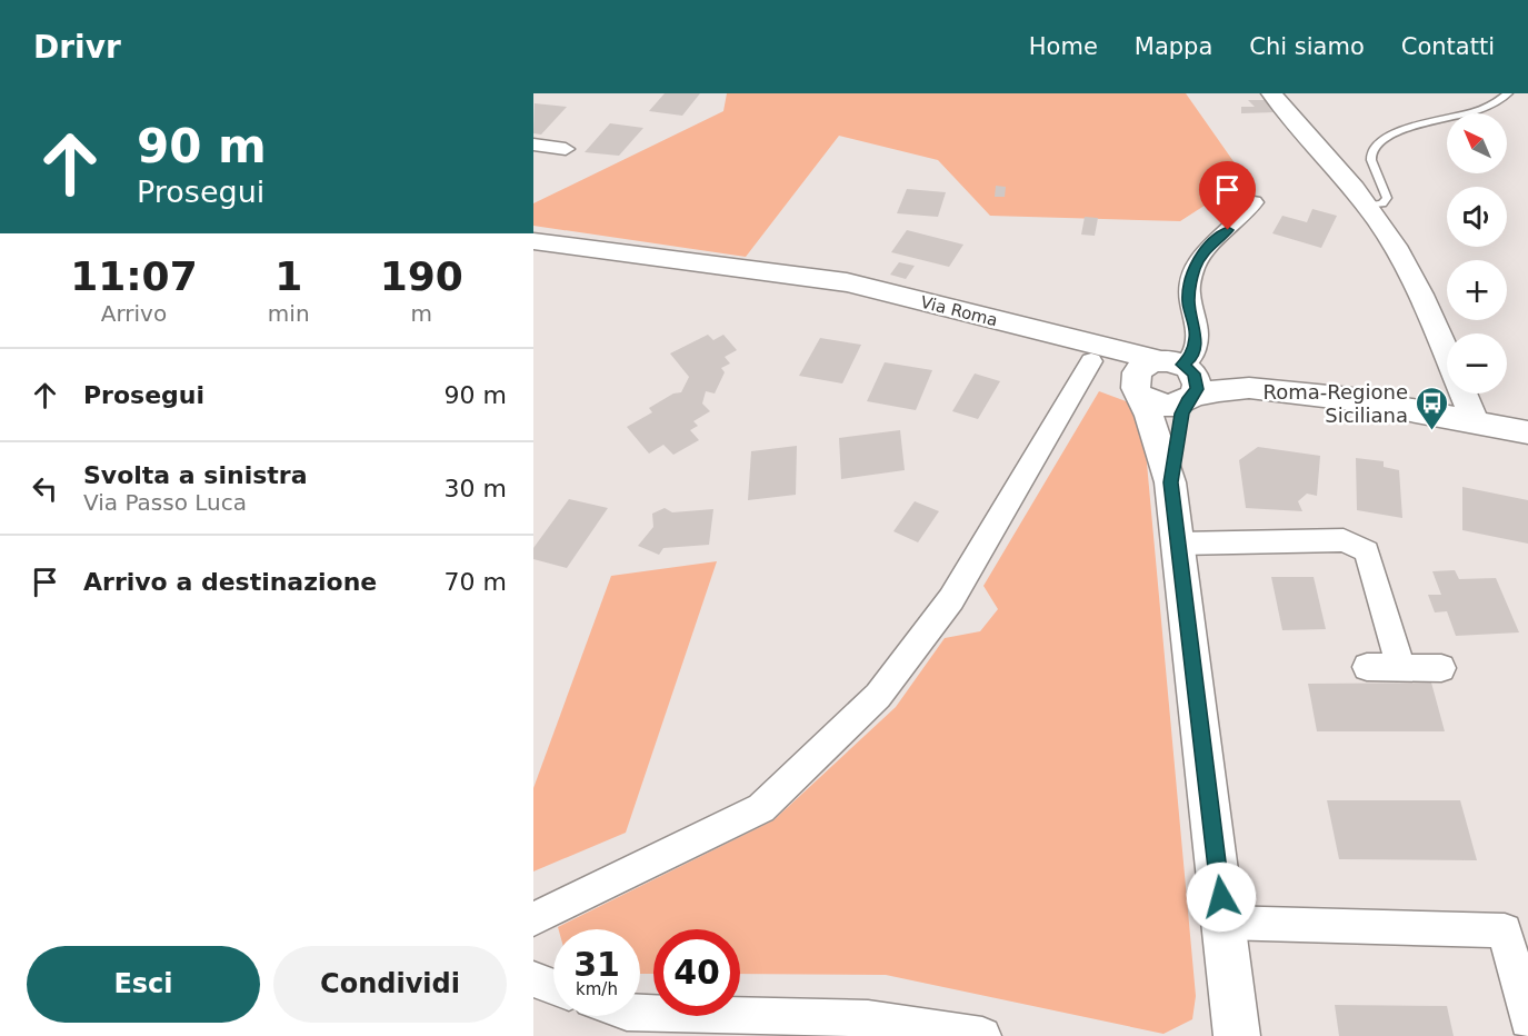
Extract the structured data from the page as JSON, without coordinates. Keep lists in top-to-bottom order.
{
  "streets": {
    "street": ["Via Roma"]
  },
  "places": {
    "bus stop": ["Roma-Regione Siciliana"]
  },
  "north": "top left",
  "page": {
    "header": "Drivr",
    "nav": [
      "Home",
      "Mappa",
      "Chi siamo",
      "Contatti"
    ],
    "turn": ["90 m", "Prosegui"],
    "map_buttons": ["+", "−"],
    "eta": [
      "11:07",
      "Arrivo",
      "1",
      "min",
      "190",
      "m"
    ],
    "list": [
      {
        "name": "Prosegui",
        "value": "90 m"
      },
      {
        "name": "Svolta a sinistra",
        "note": "Via Passo Luca",
        "value": "30 m"
      },
      {
        "name": "Arrivo a destinazione",
        "value": "70 m"
      }
    ],
    "speed": "31 km/h",
    "limit": "40",
    "buttons": ["Esci", "Condividi"]
  }
}
